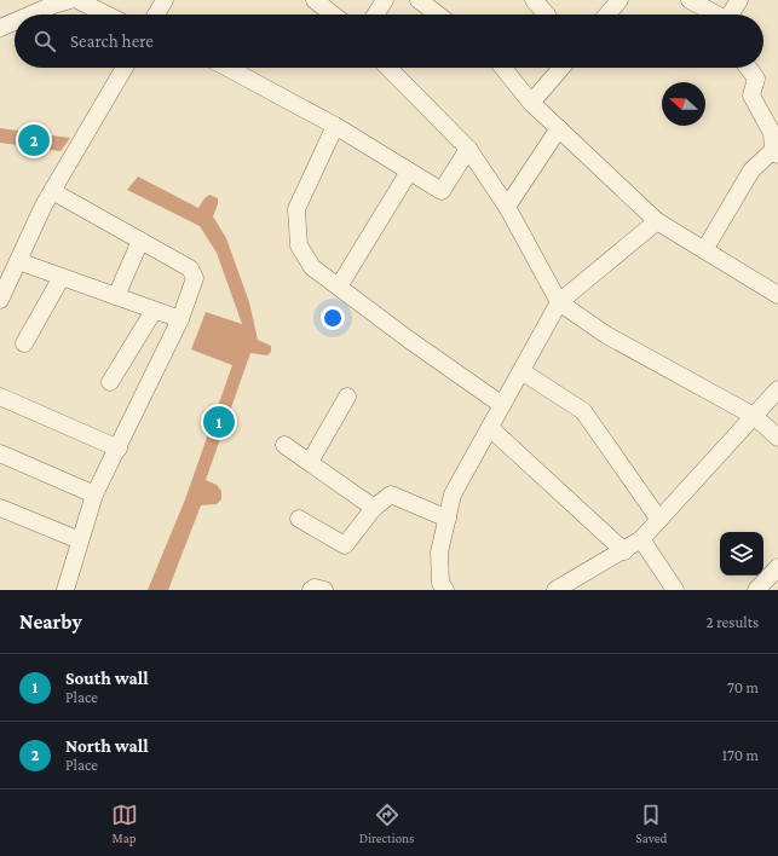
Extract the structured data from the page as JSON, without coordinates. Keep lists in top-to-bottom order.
{
  "north": "left",
  "page": {
    "search": "Search here",
    "pins": ["2", "1"],
    "heading": ["Nearby", "2 results"],
    "list": [
      {
        "mark": "1",
        "name": "South wall",
        "note": "Place",
        "value": "70 m"
      },
      {
        "mark": "2",
        "name": "North wall",
        "note": "Place",
        "value": "170 m"
      }
    ],
    "nav": ["Map", "Directions", "Saved"]
  }
}
